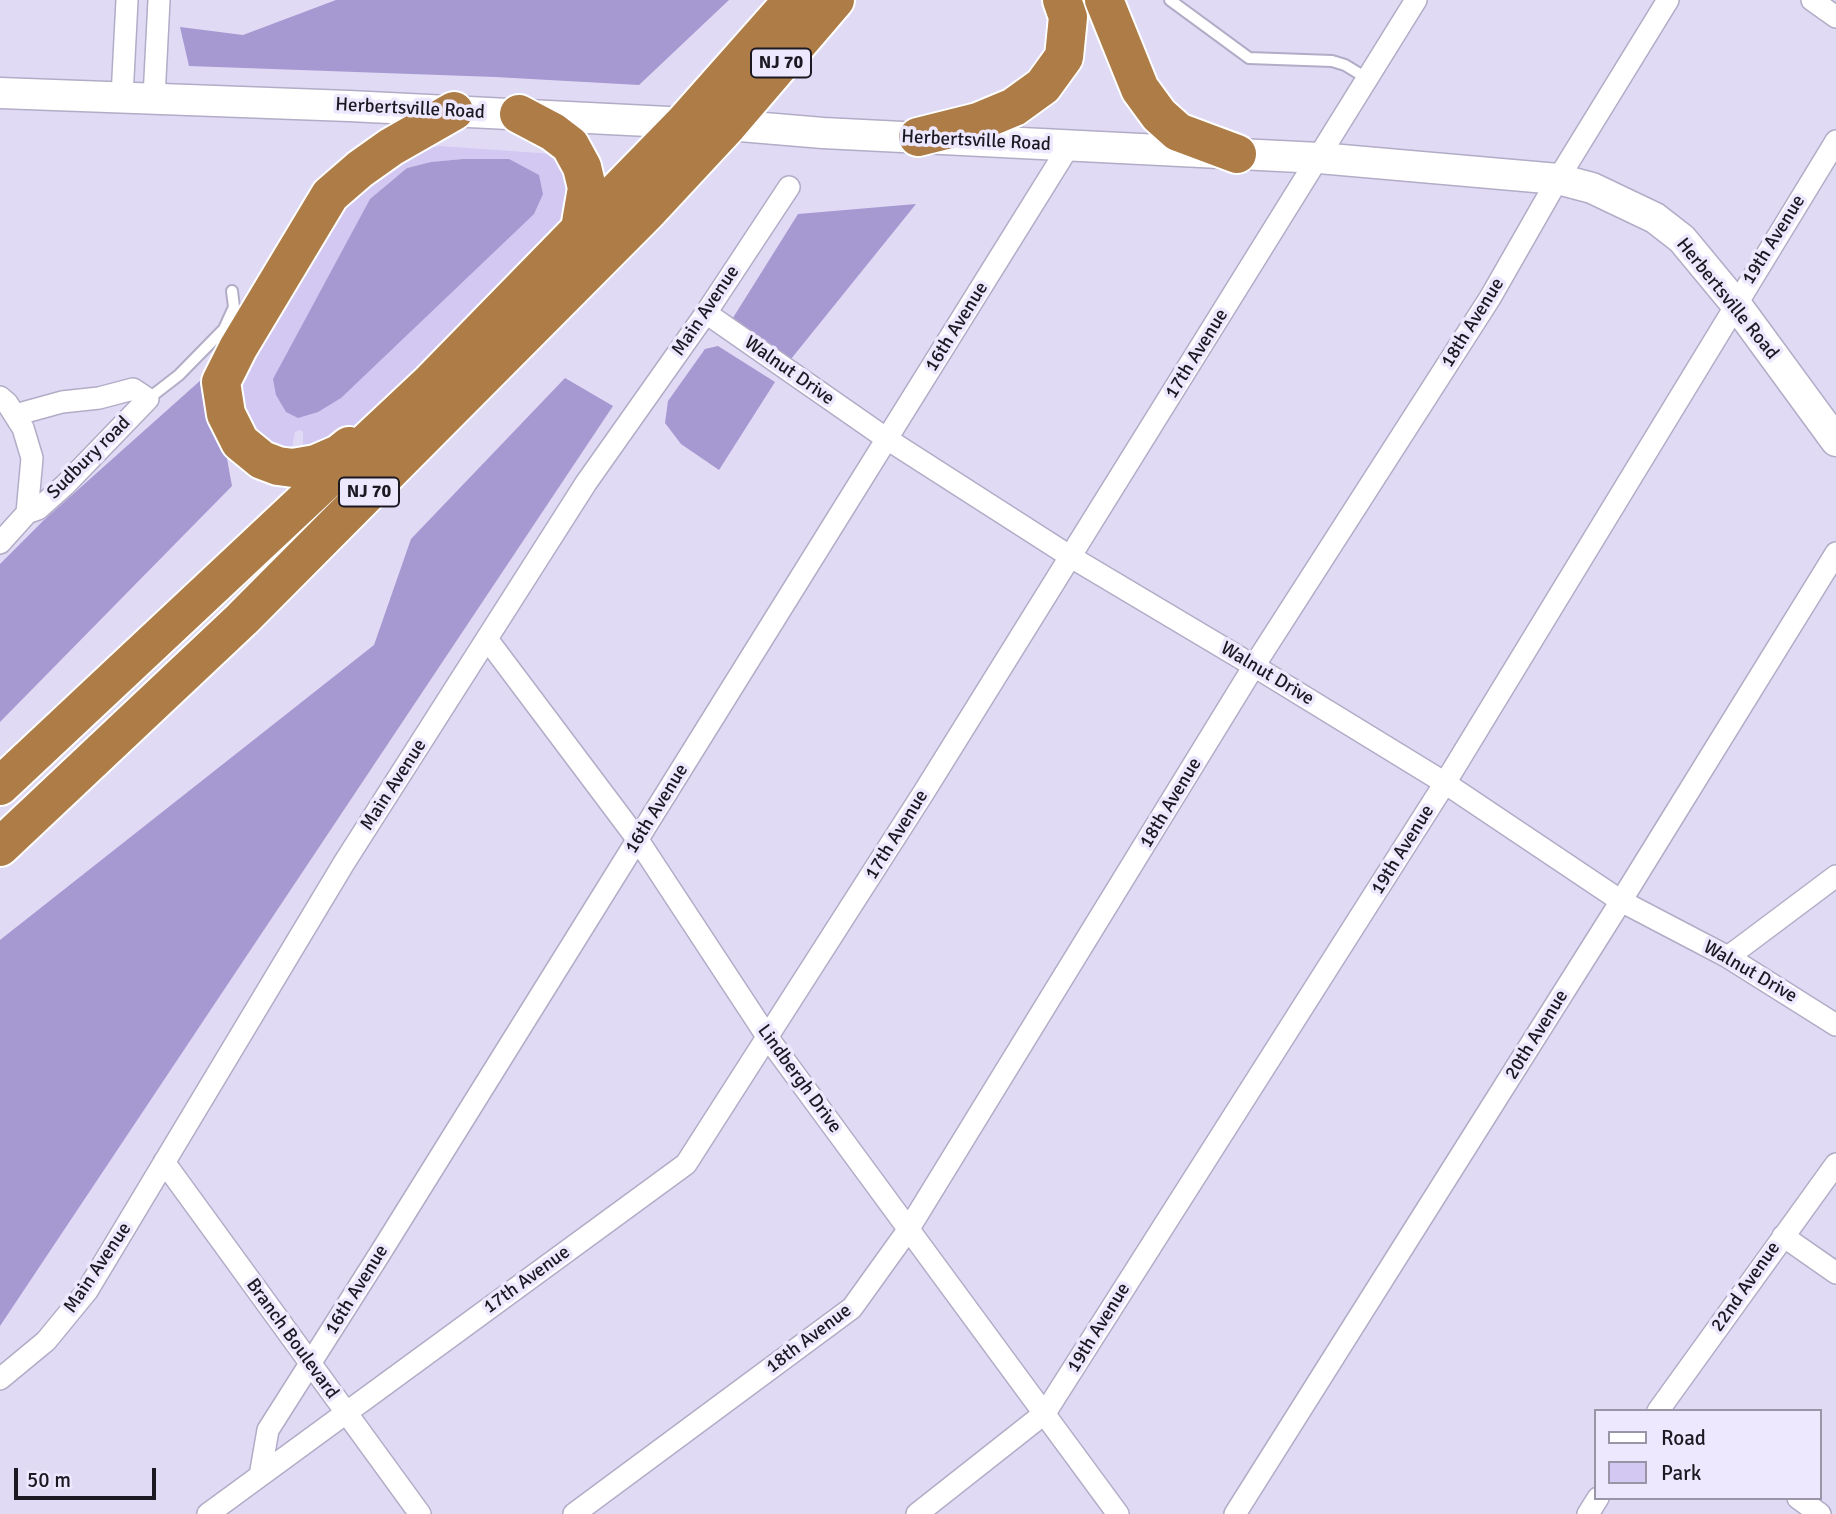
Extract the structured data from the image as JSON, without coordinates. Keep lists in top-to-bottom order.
{
  "streets": {
    "highway": ["NJ 70"],
    "main road": ["Herbertsville Road"],
    "street": [
      "19th Avenue",
      "Main Avenue",
      "18th Avenue",
      "16th Avenue",
      "17th Avenue",
      "Walnut Drive",
      "Sudbury road",
      "20th Avenue",
      "Lindbergh Drive",
      "22nd Avenue",
      "Branch Boulevard"
    ]
  },
  "crossings": [
    ["NJ 70", "Herbertsville Road"],
    ["Herbertsville Road", "19th Avenue"],
    ["Herbertsville Road", "18th Avenue"],
    ["Herbertsville Road", "16th Avenue"],
    ["Herbertsville Road", "17th Avenue"],
    ["19th Avenue", "Walnut Drive"],
    ["19th Avenue", "Lindbergh Drive"],
    ["Main Avenue", "Walnut Drive"],
    ["Main Avenue", "Lindbergh Drive"],
    ["Main Avenue", "Branch Boulevard"],
    ["18th Avenue", "Walnut Drive"],
    ["18th Avenue", "Lindbergh Drive"],
    ["16th Avenue", "17th Avenue"],
    ["16th Avenue", "Walnut Drive"],
    ["16th Avenue", "Lindbergh Drive"],
    ["16th Avenue", "Branch Boulevard"],
    ["17th Avenue", "Walnut Drive"],
    ["17th Avenue", "Lindbergh Drive"],
    ["17th Avenue", "Branch Boulevard"],
    ["Walnut Drive", "20th Avenue"]
  ],
  "legend": ["Road", "Park"],
  "scale_bar": "50 m"
}
